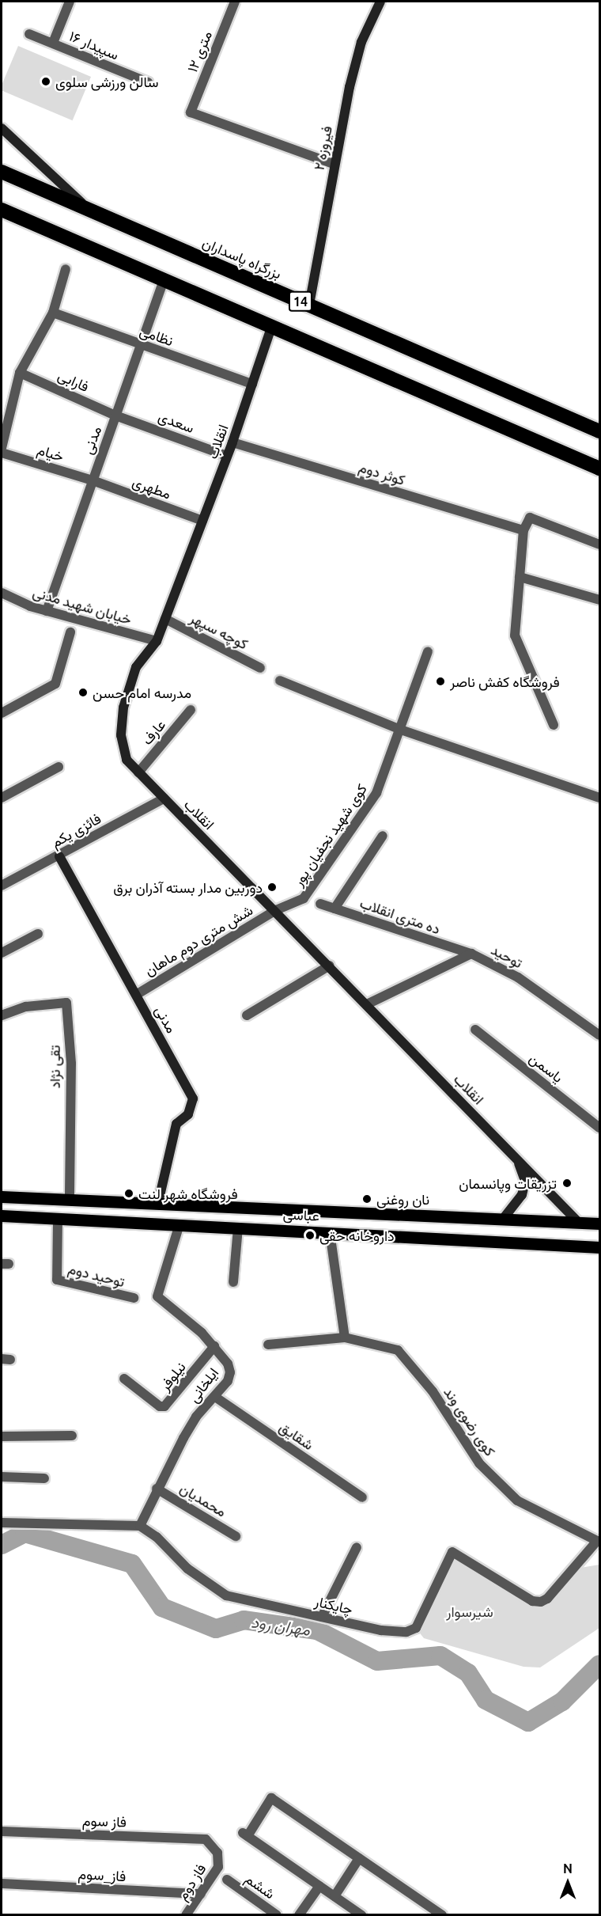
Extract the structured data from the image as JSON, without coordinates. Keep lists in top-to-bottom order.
{
  "streets": {
    "highway": ["بزرگراه پاسداران", "14"],
    "main road": ["عباسى"],
    "street": [
      "سپیدار ۱۶",
      "۱۲ متری",
      "فیروزه ٢",
      "نظامی",
      "فارابی",
      "سعدی",
      "مدنی",
      "انقلاب",
      "خیام",
      "کوثر دوم",
      "مطهری",
      "خیابان شهید مدنی",
      "کوچه سپهر",
      "عارف",
      "فائزی یکم",
      "کوی شهید نجفیان پور",
      "ده متری انقلاب",
      "شش متری دوم ماهان",
      "توحید",
      "تقی نژاد",
      "یاسمن",
      "توحید دوم",
      "نیلوفر",
      "ایلخانی",
      "کوی رضوی وند",
      "شقایق",
      "محمدیان",
      "چایکنار",
      "فاز سوم",
      "فاز_سوم",
      "فاز دوم",
      "ششم"
    ]
  },
  "crossings": [
    ["۱۲ متری", "فیروزه ٢"],
    ["فیروزه ٢", "بزرگراه پاسداران"],
    ["14", "مدنی"],
    ["14", "انقلاب"],
    ["نظامی", "مدنی"],
    ["نظامی", "انقلاب"],
    ["فارابی", "سعدی"],
    ["فارابی", "مدنی"],
    ["سعدی", "مدنی"],
    ["سعدی", "انقلاب"],
    ["مدنی", "خیام"],
    ["مدنی", "مطهری"],
    ["مدنی", "خیابان شهید مدنی"],
    ["مدنی", "فائزی یکم"],
    ["مدنی", "شش متری دوم ماهان"],
    ["مدنی", "عباسى"],
    ["انقلاب", "کوثر دوم"],
    ["انقلاب", "مطهری"],
    ["انقلاب", "خیابان شهید مدنی"],
    ["انقلاب", "کوچه سپهر"],
    ["انقلاب", "عارف"],
    ["انقلاب", "فائزی یکم"],
    ["انقلاب", "کوی شهید نجفیان پور"],
    ["انقلاب", "شش متری دوم ماهان"],
    ["انقلاب", "توحید"],
    ["انقلاب", "عباسى"],
    ["خیام", "مطهری"],
    ["کوی شهید نجفیان پور", "شش متری دوم ماهان"],
    ["ده متری انقلاب", "توحید"],
    ["تقی نژاد", "عباسى"],
    ["عباسى", "توحید دوم"],
    ["عباسى", "ایلخانی"],
    ["نیلوفر", "ایلخانی"],
    ["ایلخانی", "شقایق"],
    ["ایلخانی", "محمدیان"],
    ["ایلخانی", "چایکنار"],
    ["کوی رضوی وند", "چایکنار"],
    ["فاز سوم", "فاز دوم"],
    ["فاز_سوم", "فاز دوم"]
  ],
  "water": ["مهران رود"],
  "parks": ["شیرسوار"],
  "places": [
    "سالن ورزشی سلوی",
    "فروشگاه کفش ناصر",
    "مدرسه امام حسن",
    "دوربین مدار بسته آذران برق",
    "تزریقات وپانسمان",
    "فروشگاه شهر لنت",
    "نان روغنی",
    "داروخانه حقی"
  ],
  "north": "top"
}
